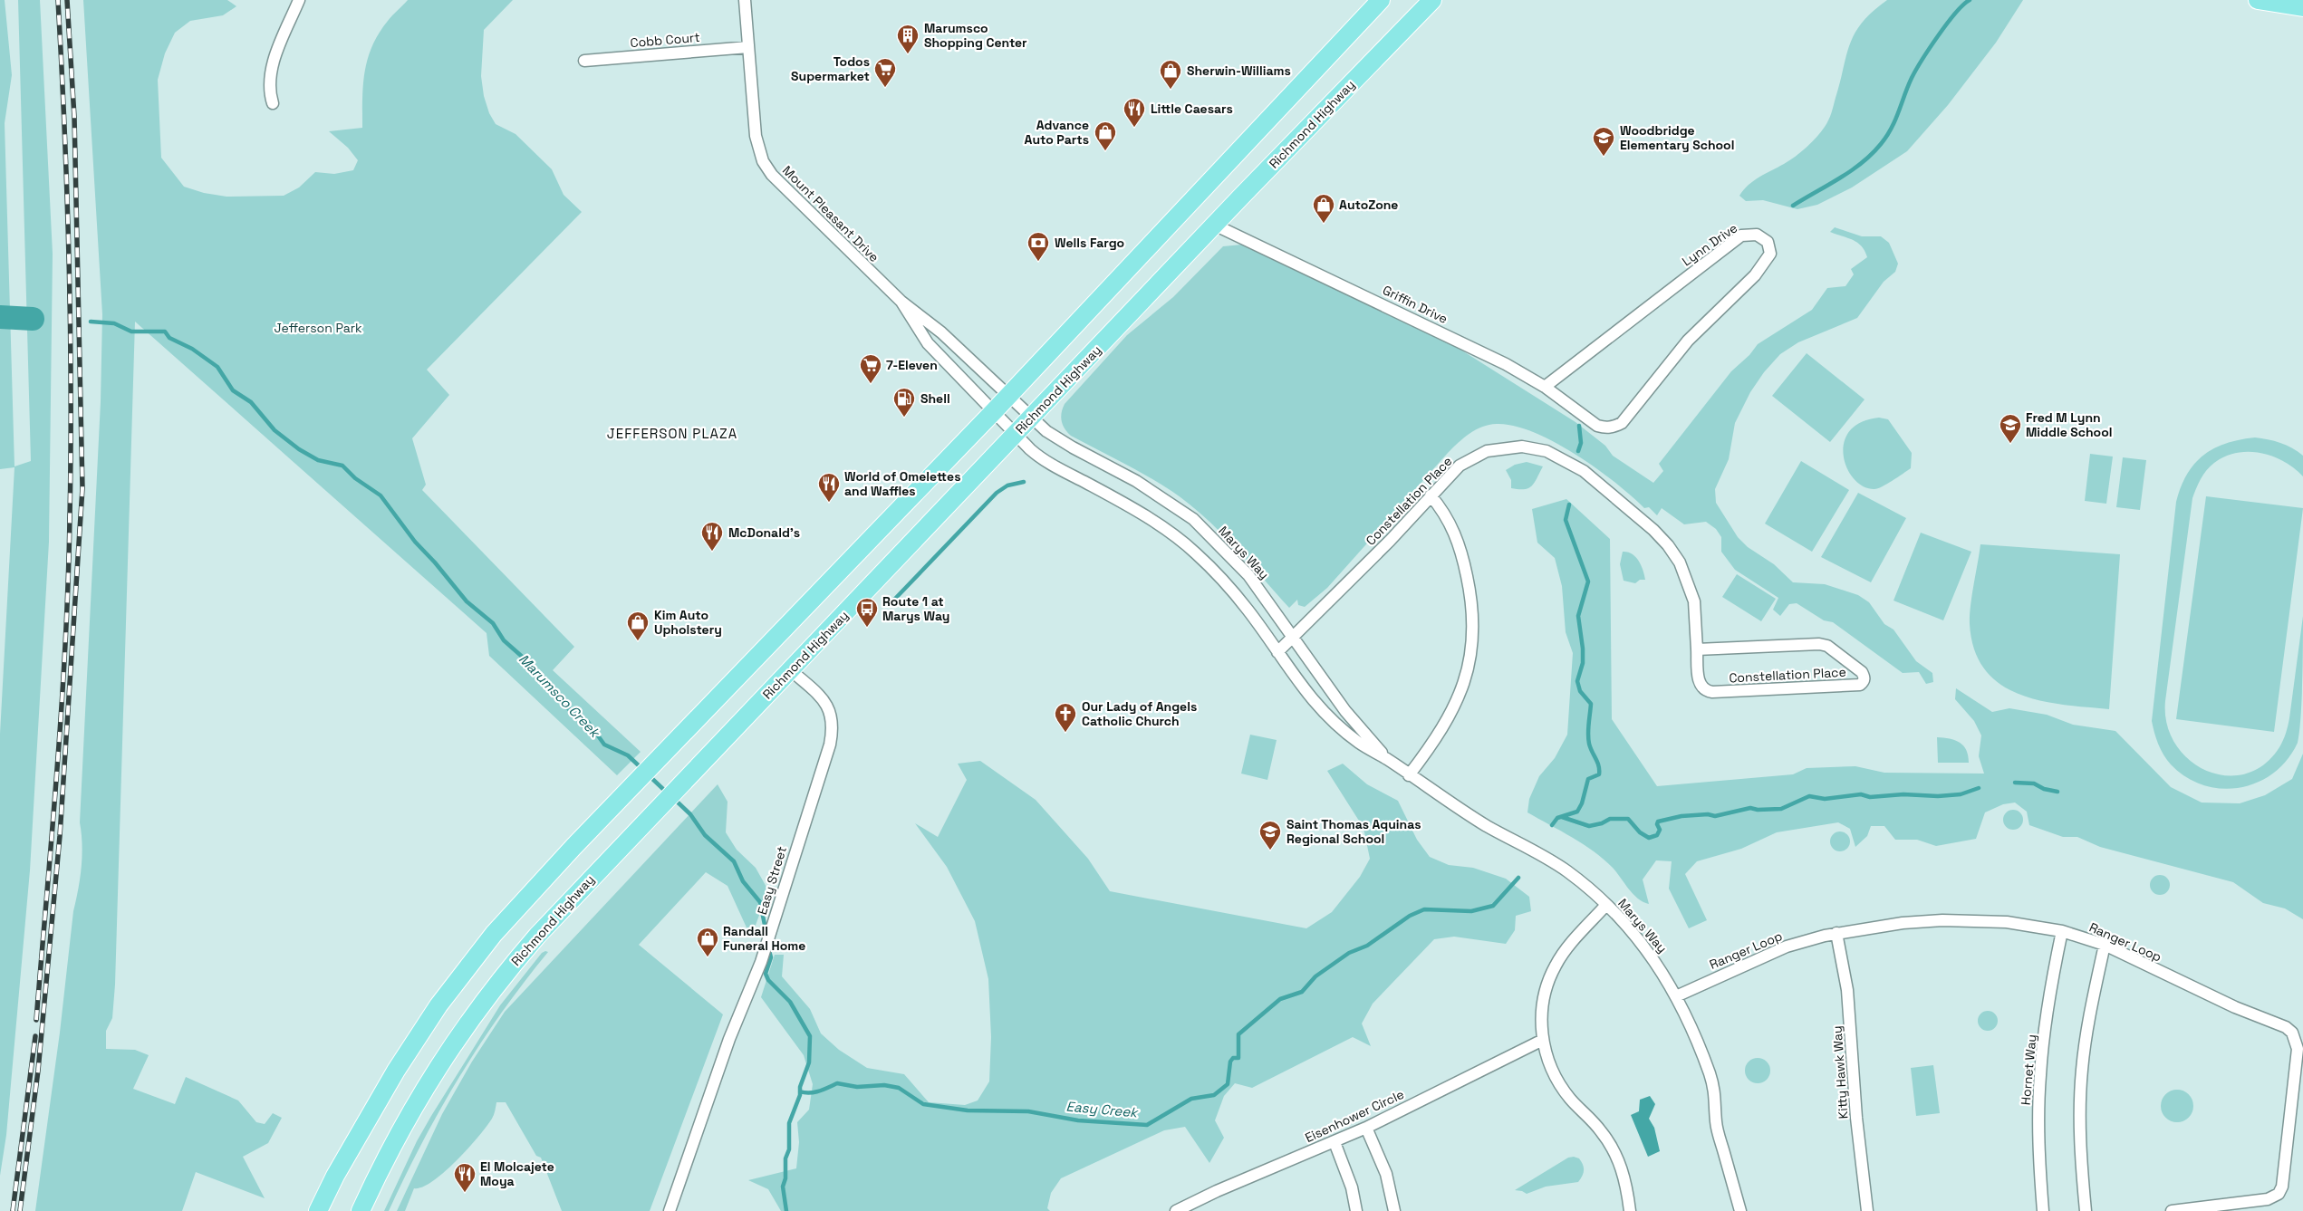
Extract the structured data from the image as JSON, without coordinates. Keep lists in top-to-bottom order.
{
  "streets": {
    "main road": ["Richmond Highway"],
    "street": [
      "Cobb Court",
      "Mount Pleasant Drive",
      "Lynn Drive",
      "Griffin Drive",
      "Constellation Place",
      "Marys Way",
      "Easy Street",
      "Ranger Loop",
      "Hornet Way",
      "Kitty Hawk Way",
      "Eisenhower Circle"
    ]
  },
  "crossings": [
    ["Cobb Court", "Mount Pleasant Drive"],
    ["Richmond Highway", "Mount Pleasant Drive"],
    ["Richmond Highway", "Griffin Drive"],
    ["Richmond Highway", "Marys Way"],
    ["Richmond Highway", "Easy Street"],
    ["Mount Pleasant Drive", "Marys Way"],
    ["Lynn Drive", "Griffin Drive"],
    ["Constellation Place", "Marys Way"],
    ["Marys Way", "Ranger Loop"],
    ["Ranger Loop", "Hornet Way"],
    ["Ranger Loop", "Kitty Hawk Way"]
  ],
  "districts": ["JEFFERSON PLAZA"],
  "water": ["Marumsco Creek", "Easy Creek"],
  "parks": ["Jefferson Park"],
  "places": {
    "building": ["Marumsco Shopping Center"],
    "supermarket": ["Todos Supermarket", "7-Eleven"],
    "shop": [
      "Sherwin-Williams",
      "Advance Auto Parts",
      "AutoZone",
      "Kim Auto Upholstery",
      "Randall Funeral Home"
    ],
    "restaurant": [
      "Little Caesars",
      "World of Omelettes and Waffles",
      "McDonald's",
      "El Molcajete Moya"
    ],
    "school or university": ["Woodbridge Elementary School", "Fred M Lynn Middle School", "Saint Thomas Aquinas Regional School"],
    "bank": ["Wells Fargo"],
    "fuel station": ["Shell"],
    "bus stop": ["Route 1 at Marys Way"],
    "church": ["Our Lady of Angels Catholic Church"]
  }
}
